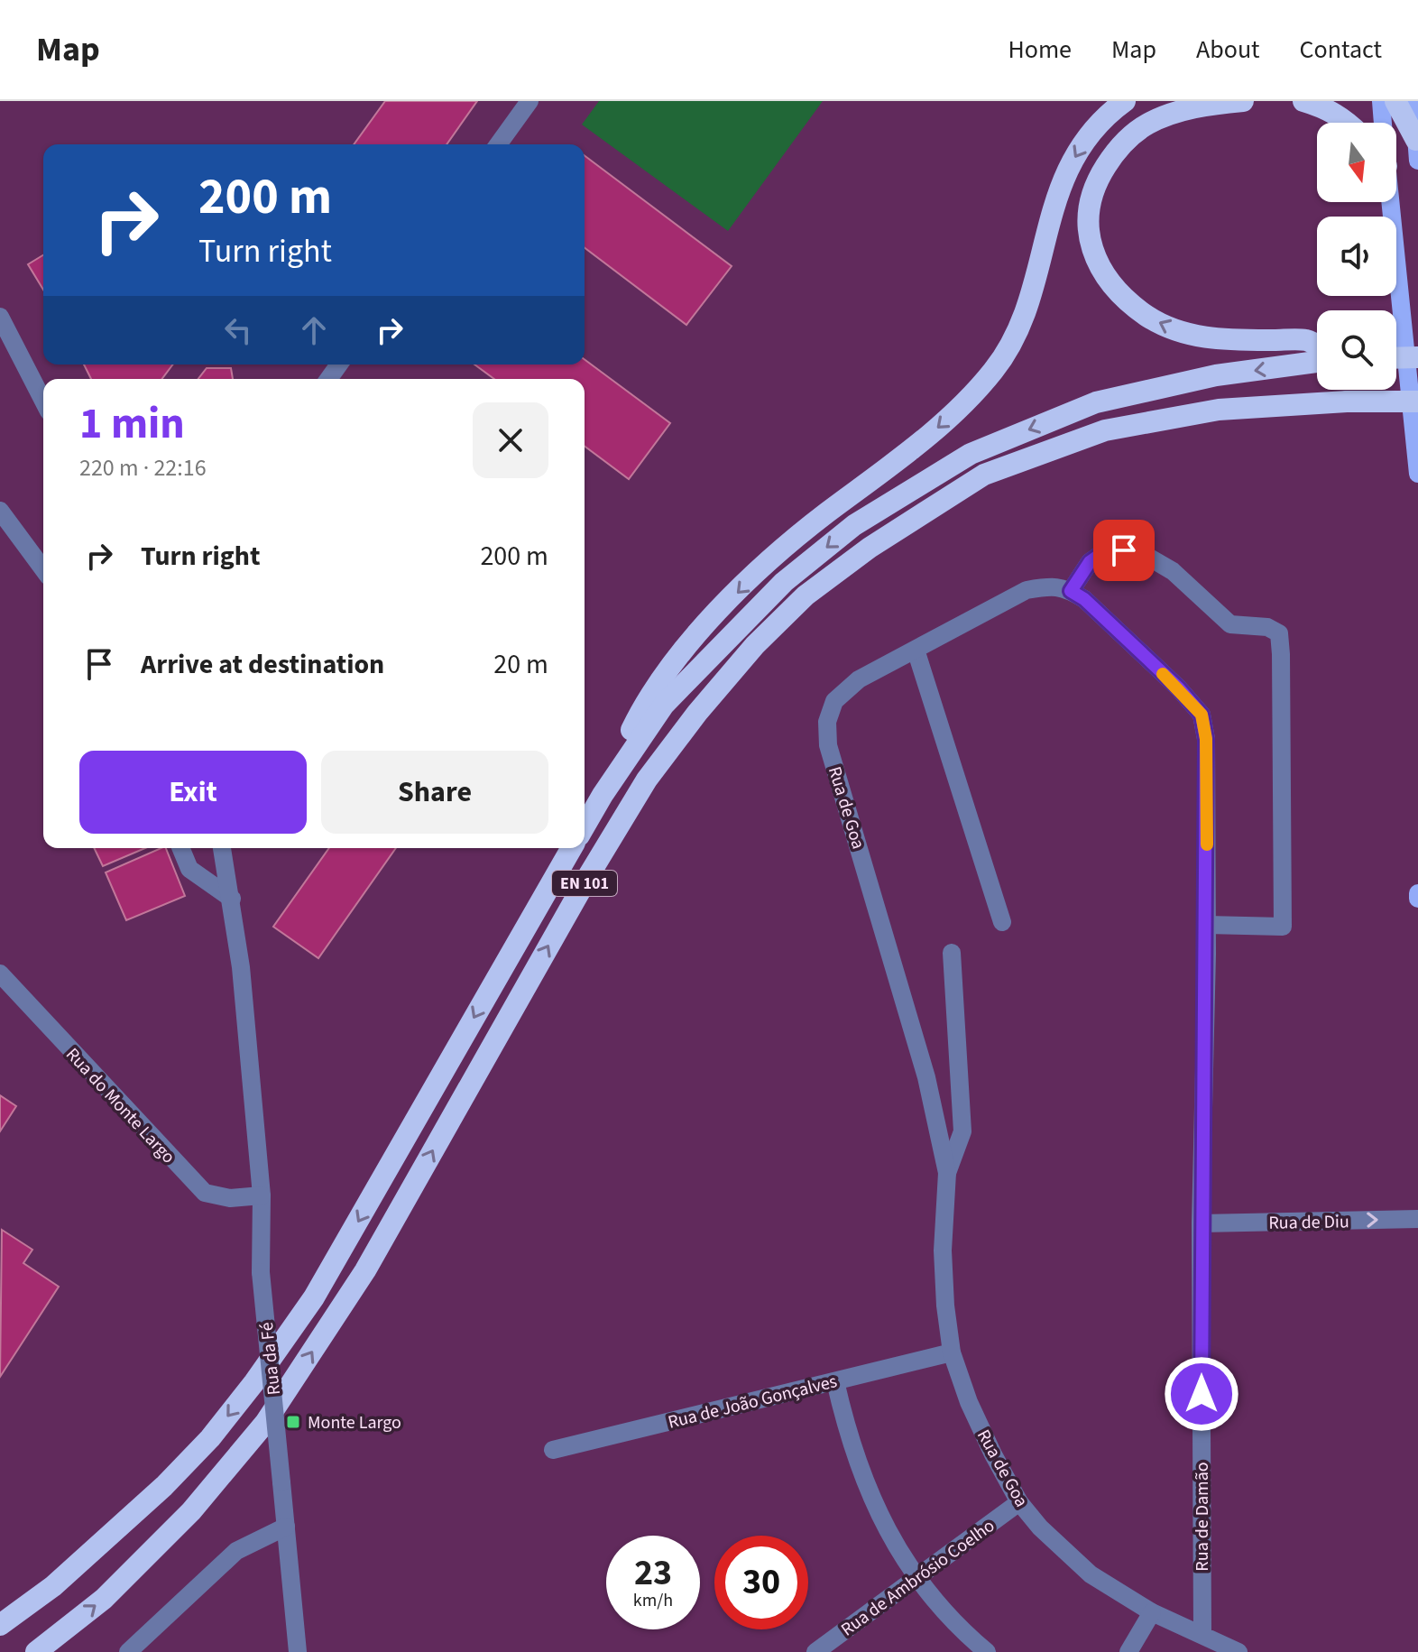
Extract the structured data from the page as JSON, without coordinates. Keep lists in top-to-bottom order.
{
  "streets": {
    "highway": ["EN 101"],
    "street": [
      "Rua de Goa",
      "Rua do Monte Largo",
      "Rua de Diu",
      "Rua da Fé",
      "Rua de João Gonçalves",
      "Rua de Damão",
      "Rua de Ambrósio Coelho"
    ]
  },
  "crossings": [
    ["Rua de Goa", "Rua de João Gonçalves"],
    ["Rua de Goa", "Rua de Damão"],
    ["Rua de Goa", "Rua de Ambrósio Coelho"],
    ["Rua do Monte Largo", "Rua da Fé"],
    ["Rua de Diu", "Rua de Damão"]
  ],
  "one_way": ["Rua de Diu"],
  "places": {
    "transit": ["Monte Largo"]
  },
  "north": "bottom",
  "page": {
    "header": "Map",
    "nav": [
      "Home",
      "Map",
      "About",
      "Contact"
    ],
    "turn": ["200 m", "Turn right"],
    "heading": ["1 min", "220 m · 22:16"],
    "list": [
      {
        "name": "Turn right",
        "value": "200 m"
      },
      {
        "name": "Arrive at destination",
        "value": "20 m"
      }
    ],
    "buttons": ["Exit", "Share"],
    "speed": "23 km/h",
    "limit": "30"
  }
}
